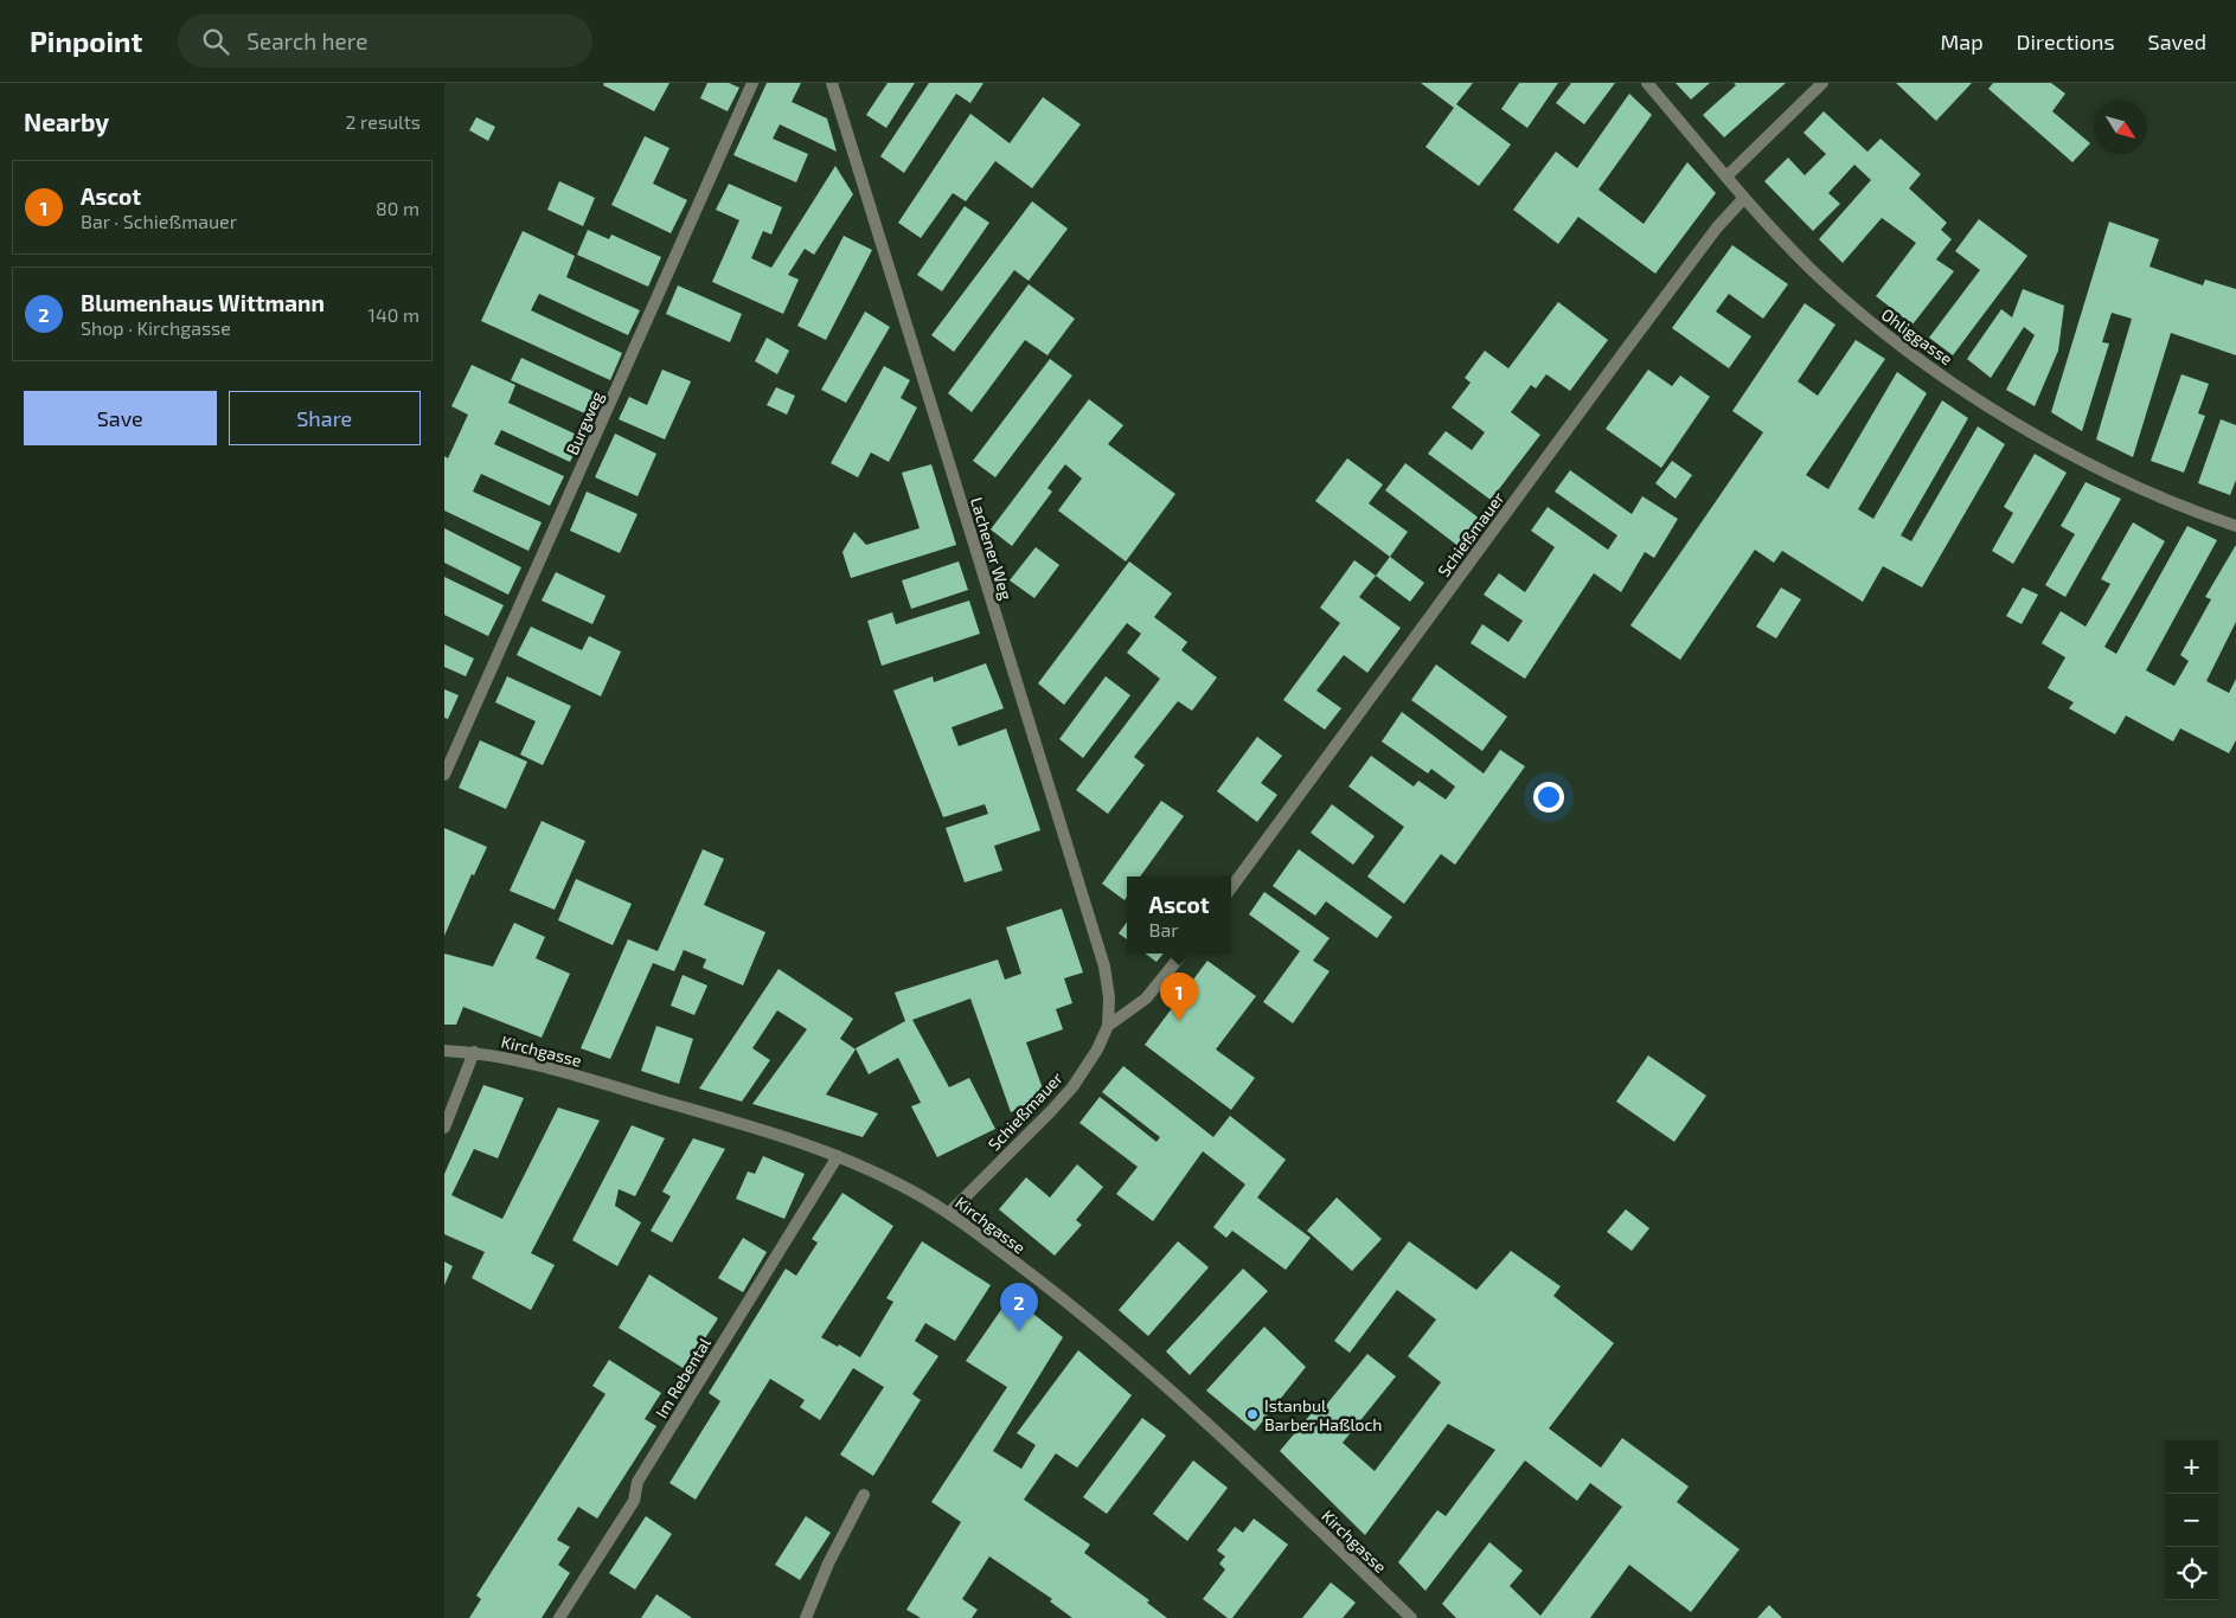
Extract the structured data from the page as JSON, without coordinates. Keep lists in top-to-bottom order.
{
  "streets": {
    "street": [
      "Ohliggasse",
      "Burgweg",
      "Schießmauer",
      "Lachener Weg",
      "Kirchgasse",
      "Im Rebental"
    ]
  },
  "crossings": [
    ["Ohliggasse", "Schießmauer"],
    ["Schießmauer", "Lachener Weg"],
    ["Schießmauer", "Kirchgasse"],
    ["Kirchgasse", "Im Rebental"]
  ],
  "places": ["Istanbul Barber Haßloch"],
  "north": "bottom right",
  "page": {
    "header": "Pinpoint",
    "search": "Search here",
    "nav": ["Map", "Directions", "Saved"],
    "heading": ["Nearby", "2 results"],
    "list": [
      {
        "mark": "1",
        "name": "Ascot",
        "note": "Bar · Schießmauer",
        "value": "80 m"
      },
      {
        "mark": "2",
        "name": "Blumenhaus Wittmann",
        "note": "Shop · Kirchgasse",
        "value": "140 m"
      }
    ],
    "buttons": ["Save", "Share"],
    "popup": ["Ascot", "Bar"],
    "pins": ["1", "2"],
    "map_buttons": ["+", "−"]
  }
}
